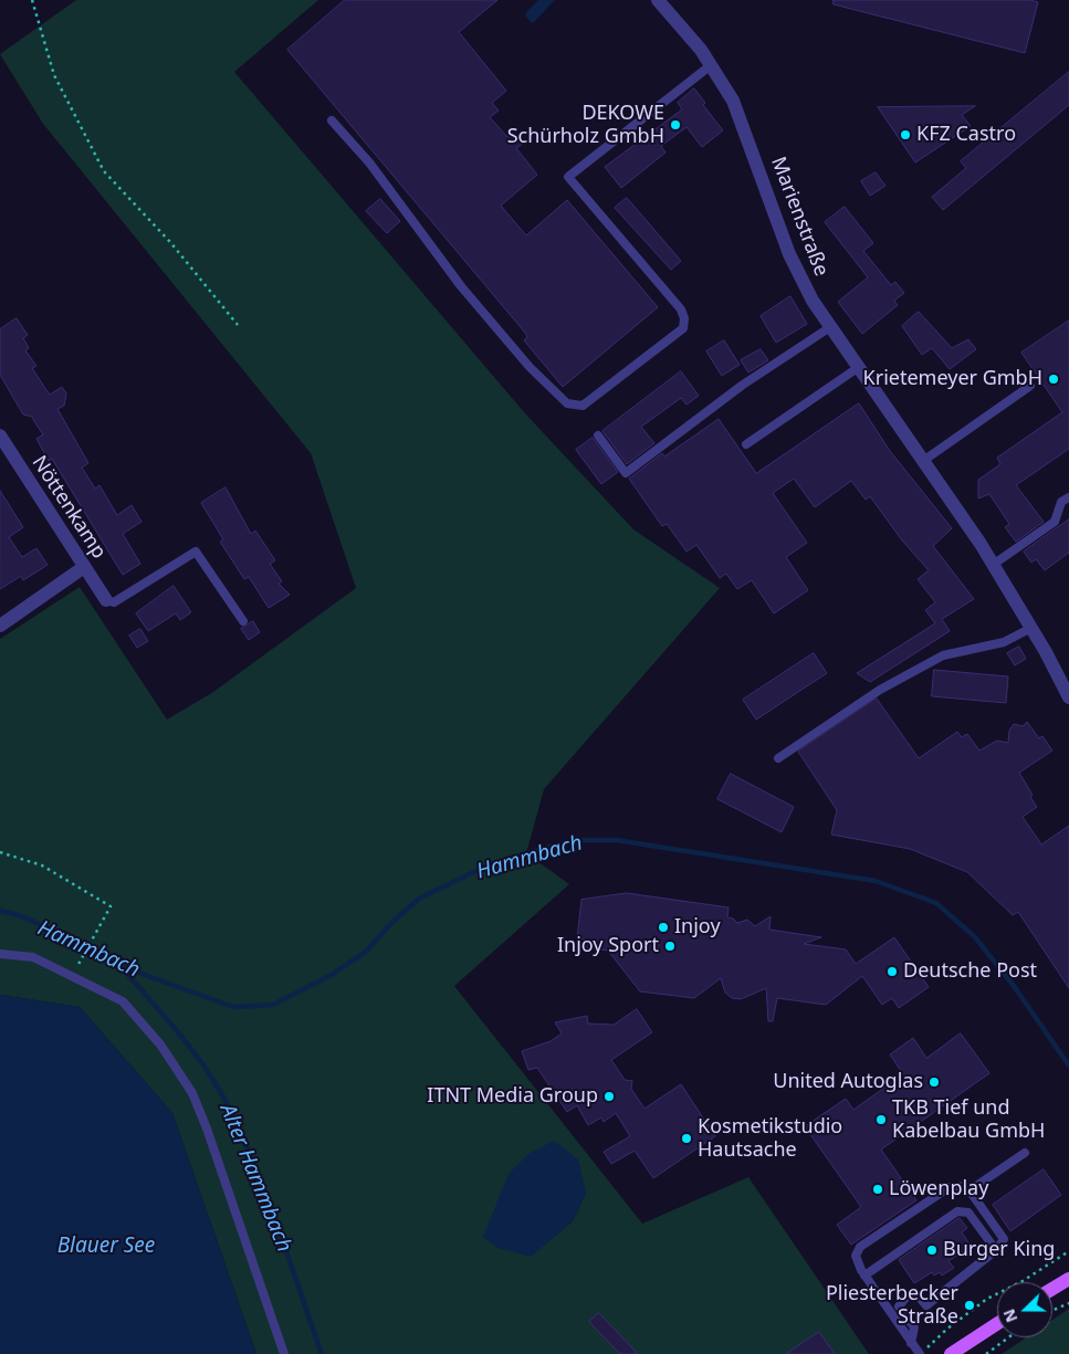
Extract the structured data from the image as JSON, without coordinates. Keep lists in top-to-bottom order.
{
  "streets": {
    "street": ["Marienstraße", "Nöttenkamp"]
  },
  "water": ["Hammbach", "Alter Hammbach", "Blauer See"],
  "places": [
    "DEKOWE Schürholz GmbH",
    "KFZ Castro",
    "Krietemeyer GmbH",
    "Injoy",
    "Injoy Sport",
    "Deutsche Post",
    "United Autoglas",
    "ITNT Media Group",
    "TKB Tief und Kabelbau GmbH",
    "Kosmetikstudio Hautsache",
    "Löwenplay",
    "Burger King",
    "Pliesterbecker Straße"
  ],
  "north": "left"
}
